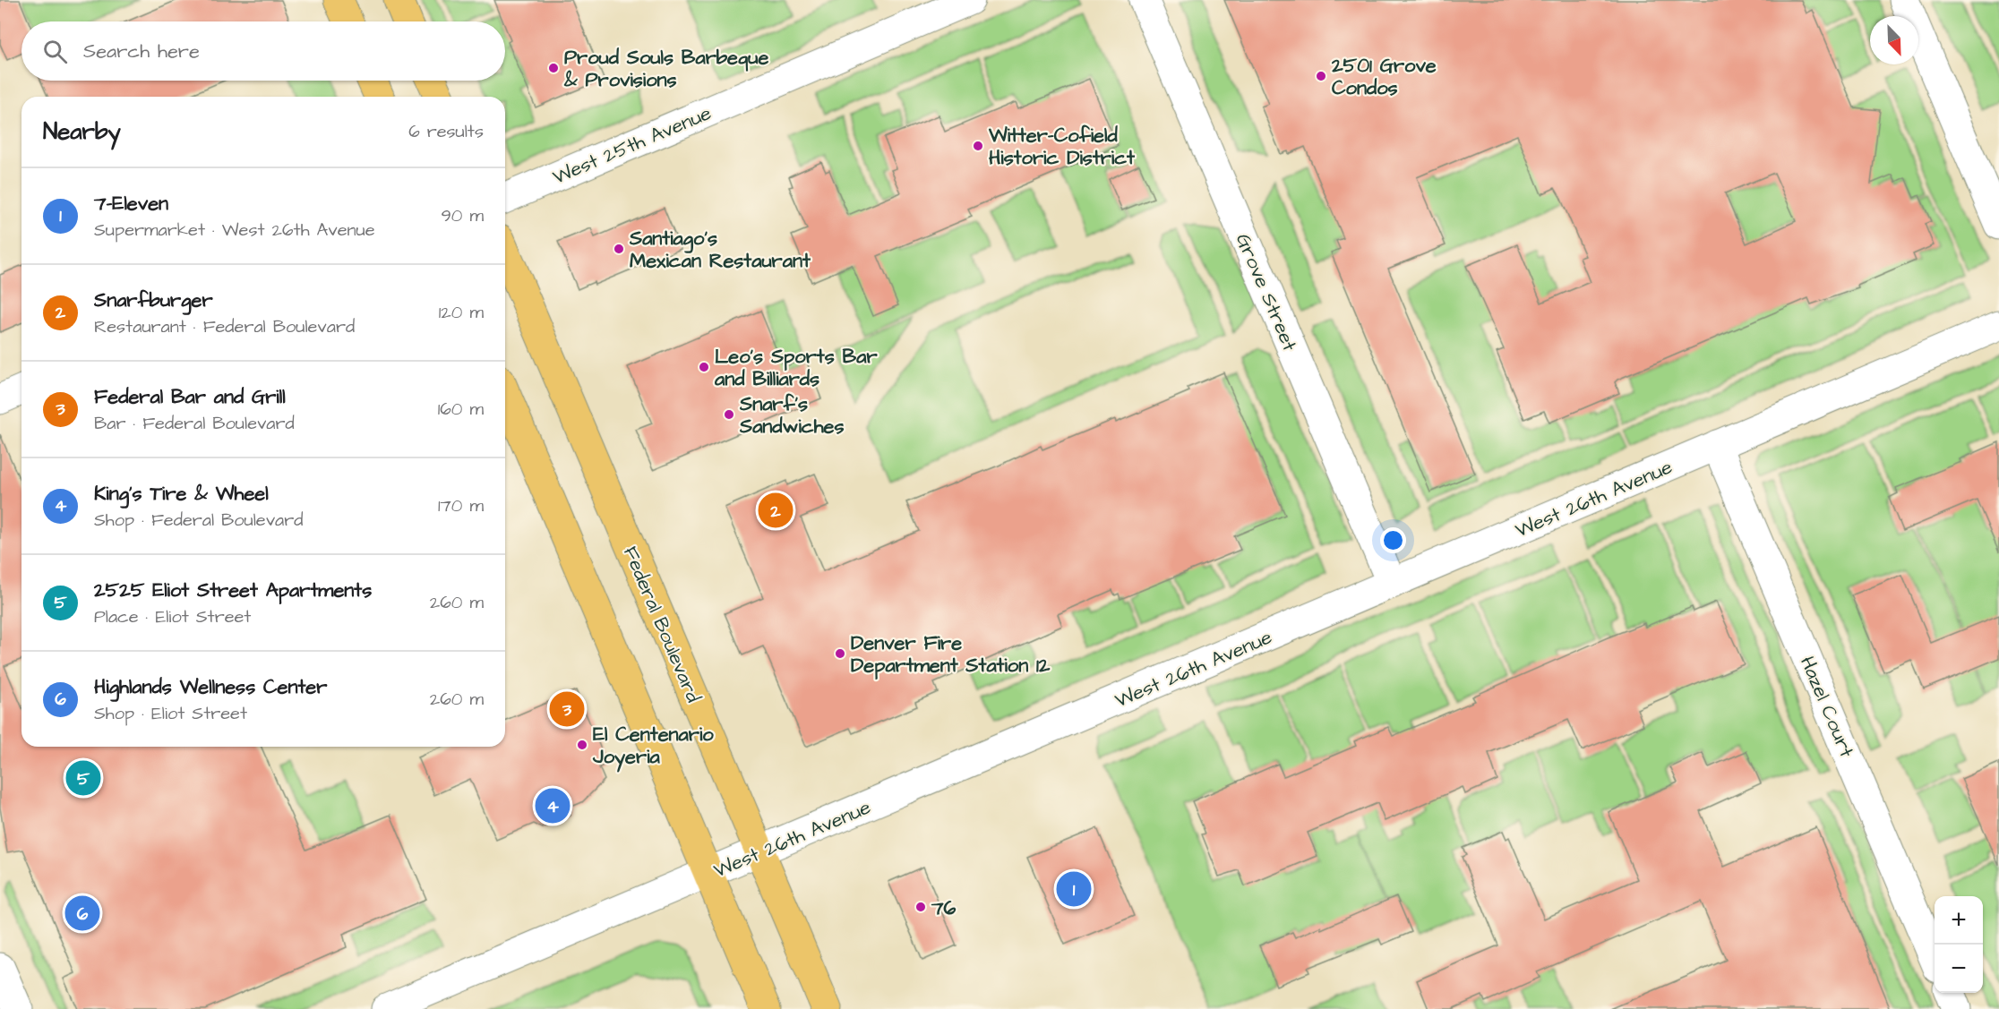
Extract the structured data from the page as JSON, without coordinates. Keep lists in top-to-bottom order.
{
  "streets": {
    "main road": ["Federal Boulevard"],
    "street": [
      "West 25th Avenue",
      "Grove Street",
      "West 26th Avenue",
      "Hazel Court"
    ]
  },
  "crossings": [
    ["Grove Street", "West 26th Avenue"],
    ["West 26th Avenue", "Federal Boulevard"],
    ["West 26th Avenue", "Hazel Court"]
  ],
  "places": [
    "Proud Souls Barbeque & Provisions",
    "2501 Grove Condos",
    "Witter-Cofield Historic District",
    "Santiago's Mexican Restaurant",
    "Leo's Sports Bar and Billiards",
    "Snarf's Sandwiches",
    "Denver Fire Department Station 12",
    "El Centenario Joyeria",
    "76"
  ],
  "north": "bottom right",
  "page": {
    "search": "Search here",
    "heading": ["Nearby", "6 results"],
    "list": [
      {
        "mark": "1",
        "name": "7-Eleven",
        "note": "Supermarket · West 26th Avenue",
        "value": "90 m"
      },
      {
        "mark": "2",
        "name": "Snarfburger",
        "note": "Restaurant · Federal Boulevard",
        "value": "120 m"
      },
      {
        "mark": "3",
        "name": "Federal Bar and Grill",
        "note": "Bar · Federal Boulevard",
        "value": "160 m"
      },
      {
        "mark": "4",
        "name": "King's Tire & Wheel",
        "note": "Shop · Federal Boulevard",
        "value": "170 m"
      },
      {
        "mark": "5",
        "name": "2525 Eliot Street Apartments",
        "note": "Place · Eliot Street",
        "value": "260 m"
      },
      {
        "mark": "6",
        "name": "Highlands Wellness Center",
        "note": "Shop · Eliot Street",
        "value": "260 m"
      }
    ],
    "pins": [
      "2",
      "3",
      "5",
      "4",
      "1",
      "6"
    ],
    "map_buttons": ["+", "−"]
  }
}
